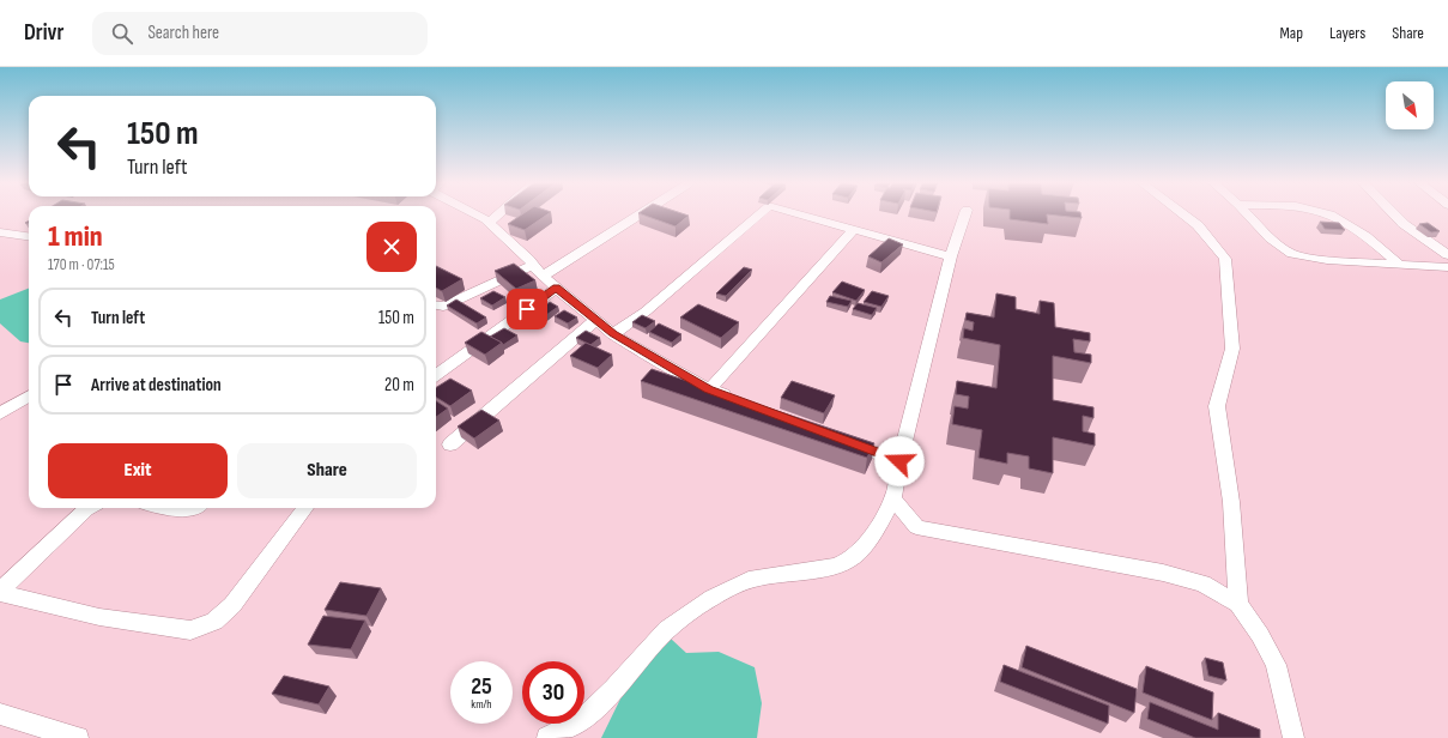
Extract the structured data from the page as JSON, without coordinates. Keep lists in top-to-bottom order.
{
  "north": "bottom right",
  "page": {
    "header": "Drivr",
    "search": "Search here",
    "nav": ["Map", "Layers", "Share"],
    "turn": ["150 m", "Turn left"],
    "heading": ["1 min", "170 m · 07:15"],
    "list": [
      {
        "name": "Turn left",
        "value": "150 m"
      },
      {
        "name": "Arrive at destination",
        "value": "20 m"
      }
    ],
    "buttons": ["Exit", "Share"],
    "speed": "25 km/h",
    "limit": "30"
  }
}
